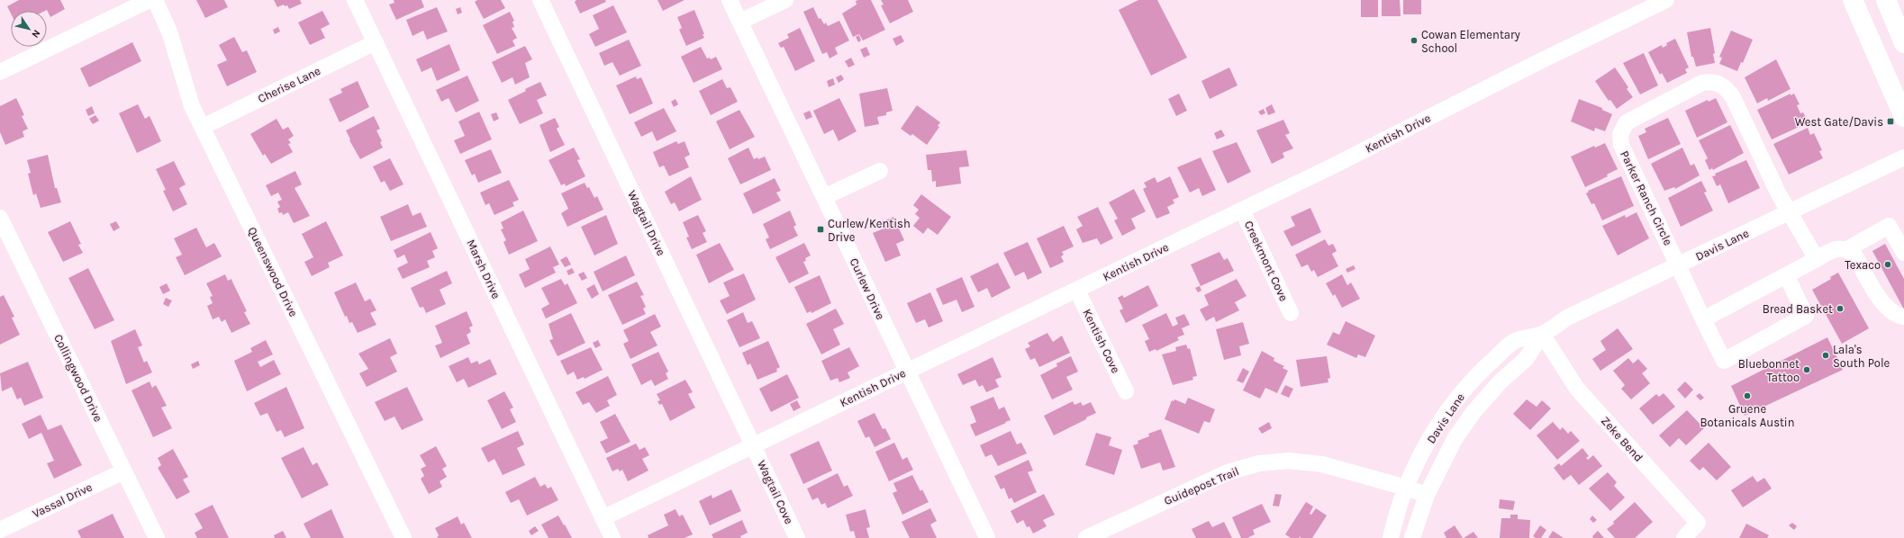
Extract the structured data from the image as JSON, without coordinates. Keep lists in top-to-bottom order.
{
  "streets": {
    "street": [
      "Cherise Lane",
      "Kentish Drive",
      "Parker Ranch Circle",
      "Wagtail Drive",
      "Davis Lane",
      "Creekmont Cove",
      "Marsh Drive",
      "Queenswood Drive",
      "Curlew Drive",
      "Kentish Cove",
      "Collingwood Drive",
      "Zeke Bend",
      "Guidepost Trail",
      "Wagtail Cove",
      "Vassal Drive"
    ]
  },
  "crossings": [
    ["Cherise Lane", "Marsh Drive"],
    ["Cherise Lane", "Queenswood Drive"],
    ["Kentish Drive", "Wagtail Drive"],
    ["Kentish Drive", "Creekmont Cove"],
    ["Kentish Drive", "Marsh Drive"],
    ["Kentish Drive", "Curlew Drive"],
    ["Kentish Drive", "Kentish Cove"],
    ["Kentish Drive", "Wagtail Cove"],
    ["Parker Ranch Circle", "Davis Lane"],
    ["Wagtail Drive", "Wagtail Cove"],
    ["Davis Lane", "Zeke Bend"],
    ["Davis Lane", "Guidepost Trail"],
    ["Collingwood Drive", "Vassal Drive"]
  ],
  "places": {
    "other": [
      "Cowan Elementary School",
      "Texaco",
      "Bread Basket",
      "Lala's South Pole",
      "Bluebonnet Tattoo",
      "Gruene Botanicals Austin"
    ],
    "transit": ["West Gate/Davis", "Curlew/Kentish Drive"]
  },
  "north": "bottom right"
}
